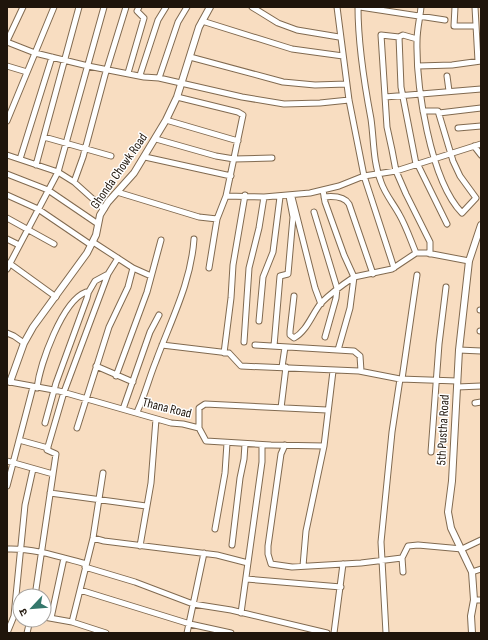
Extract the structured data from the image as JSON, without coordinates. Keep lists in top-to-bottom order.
{
  "streets": {
    "street": ["Ghonda Chowk Road", "Thana Road", "5th Pustha Road"]
  },
  "crossings": [
    ["Ghonda Chowk Road", "Thana Road"]
  ],
  "north": "bottom left"
}
